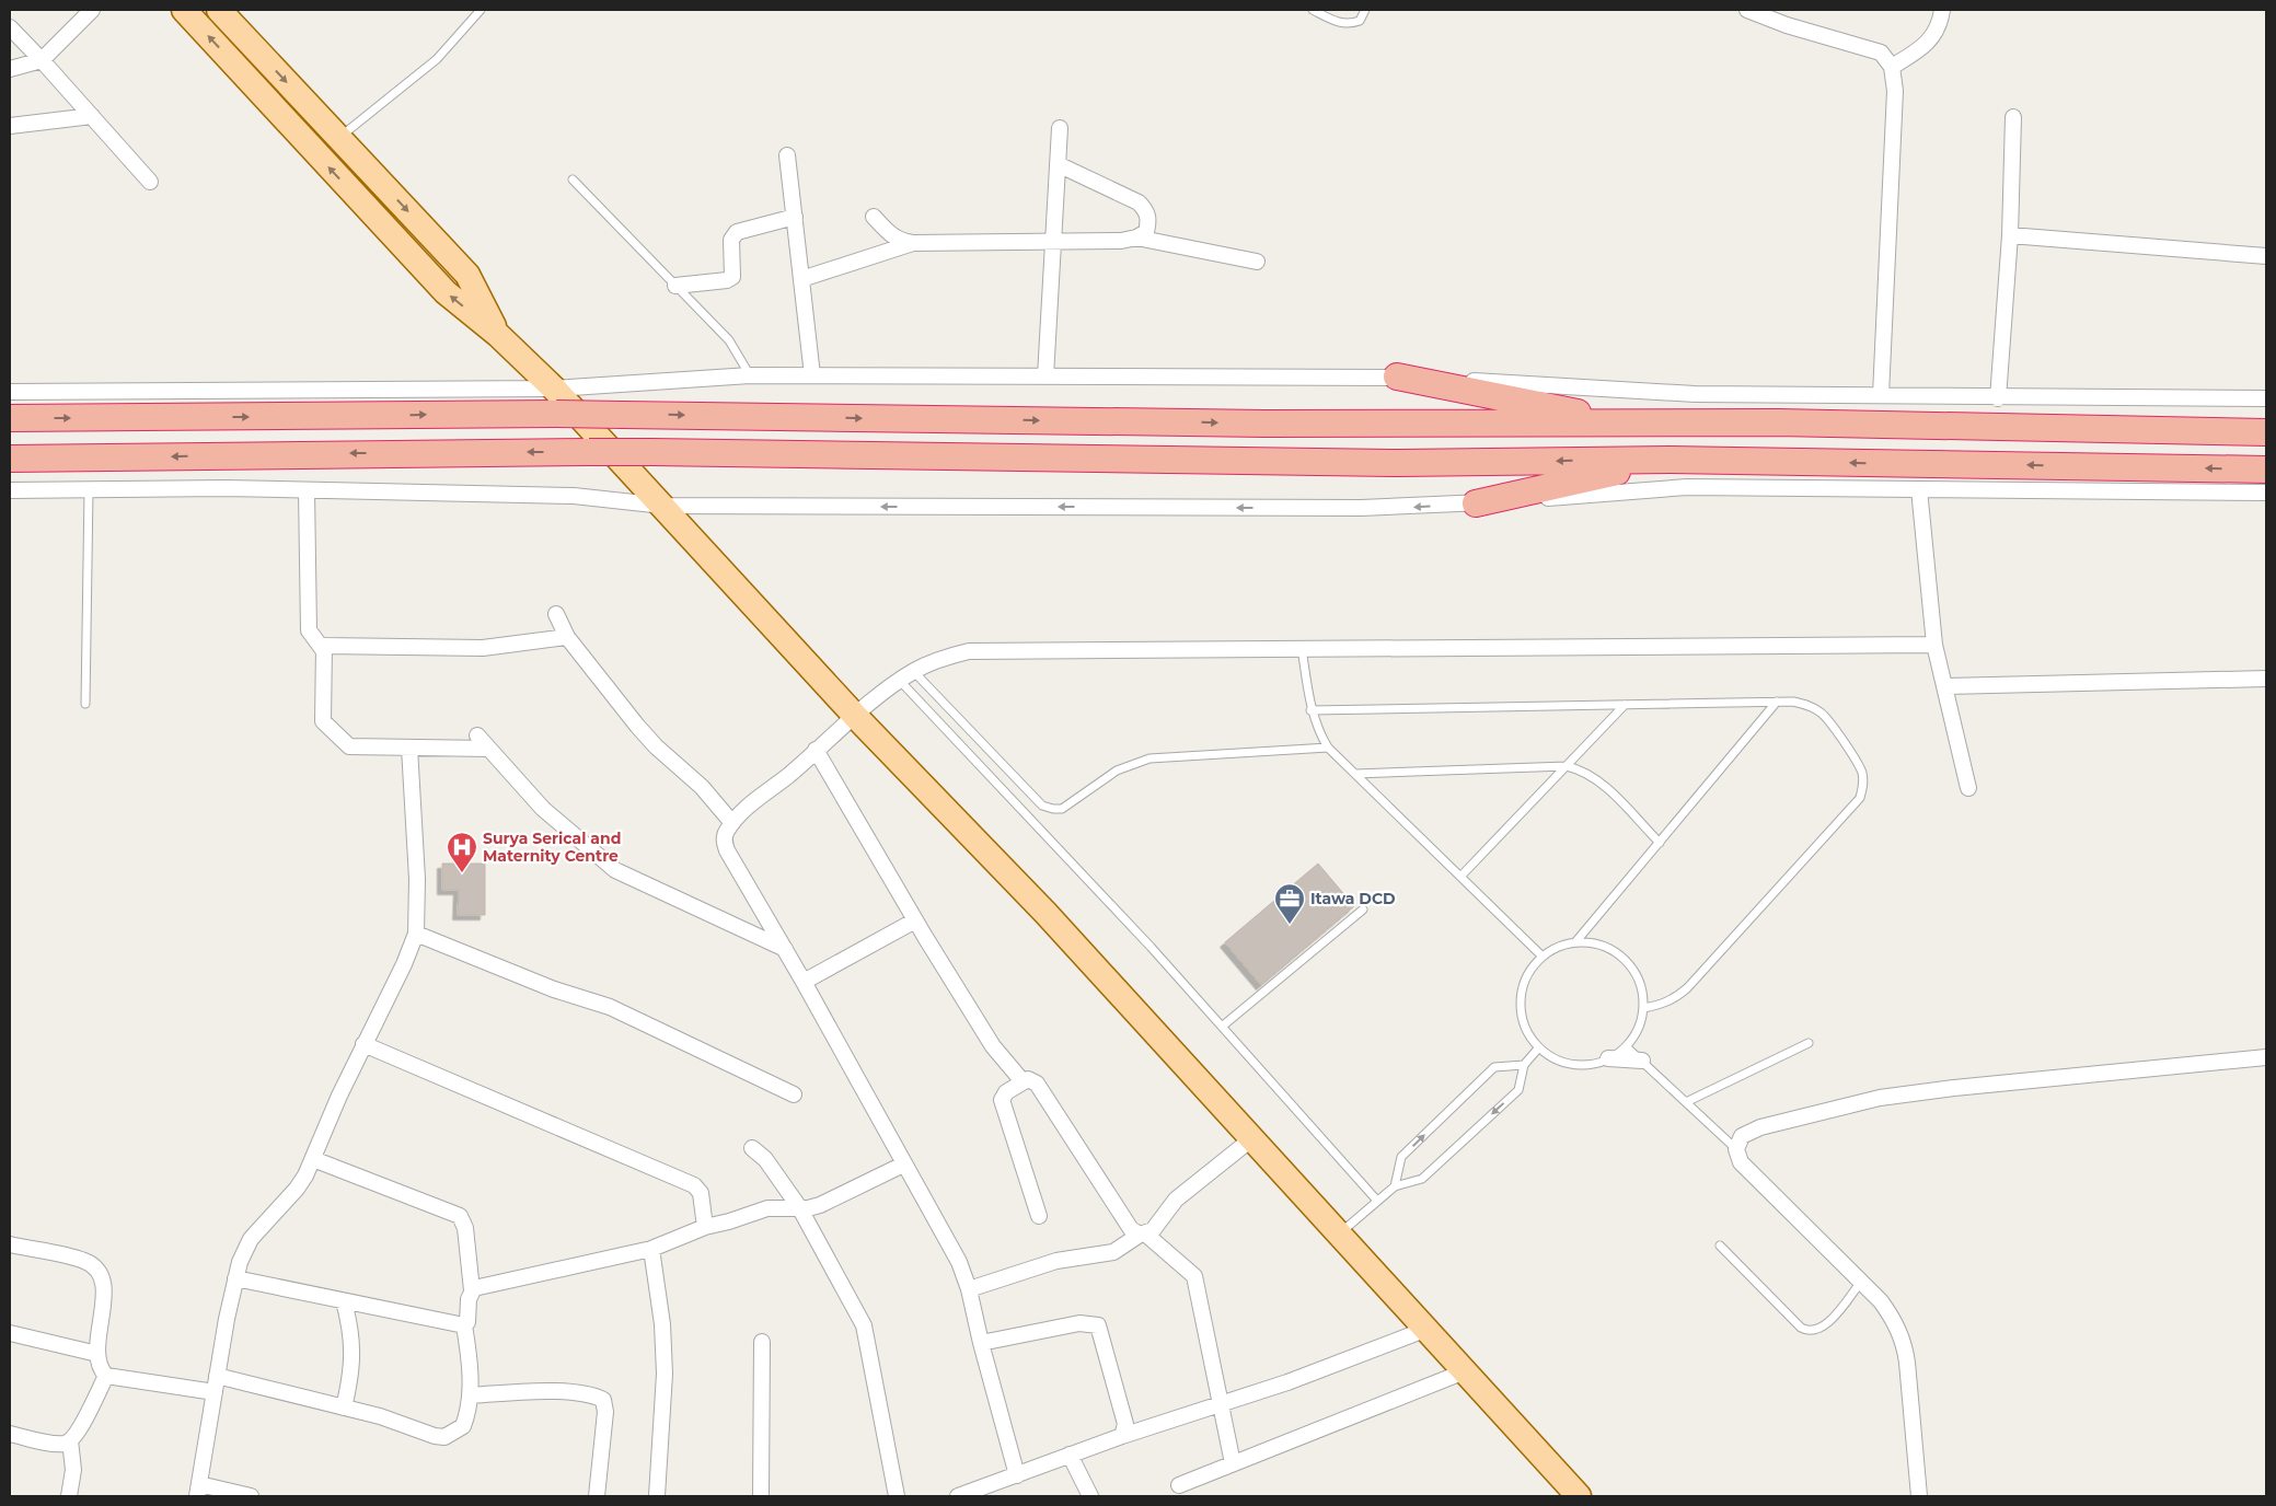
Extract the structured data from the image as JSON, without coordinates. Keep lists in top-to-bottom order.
{
  "places": {
    "hospital": ["Surya Serical and Maternity Centre"],
    "office": ["Itawa DCD"]
  }
}
